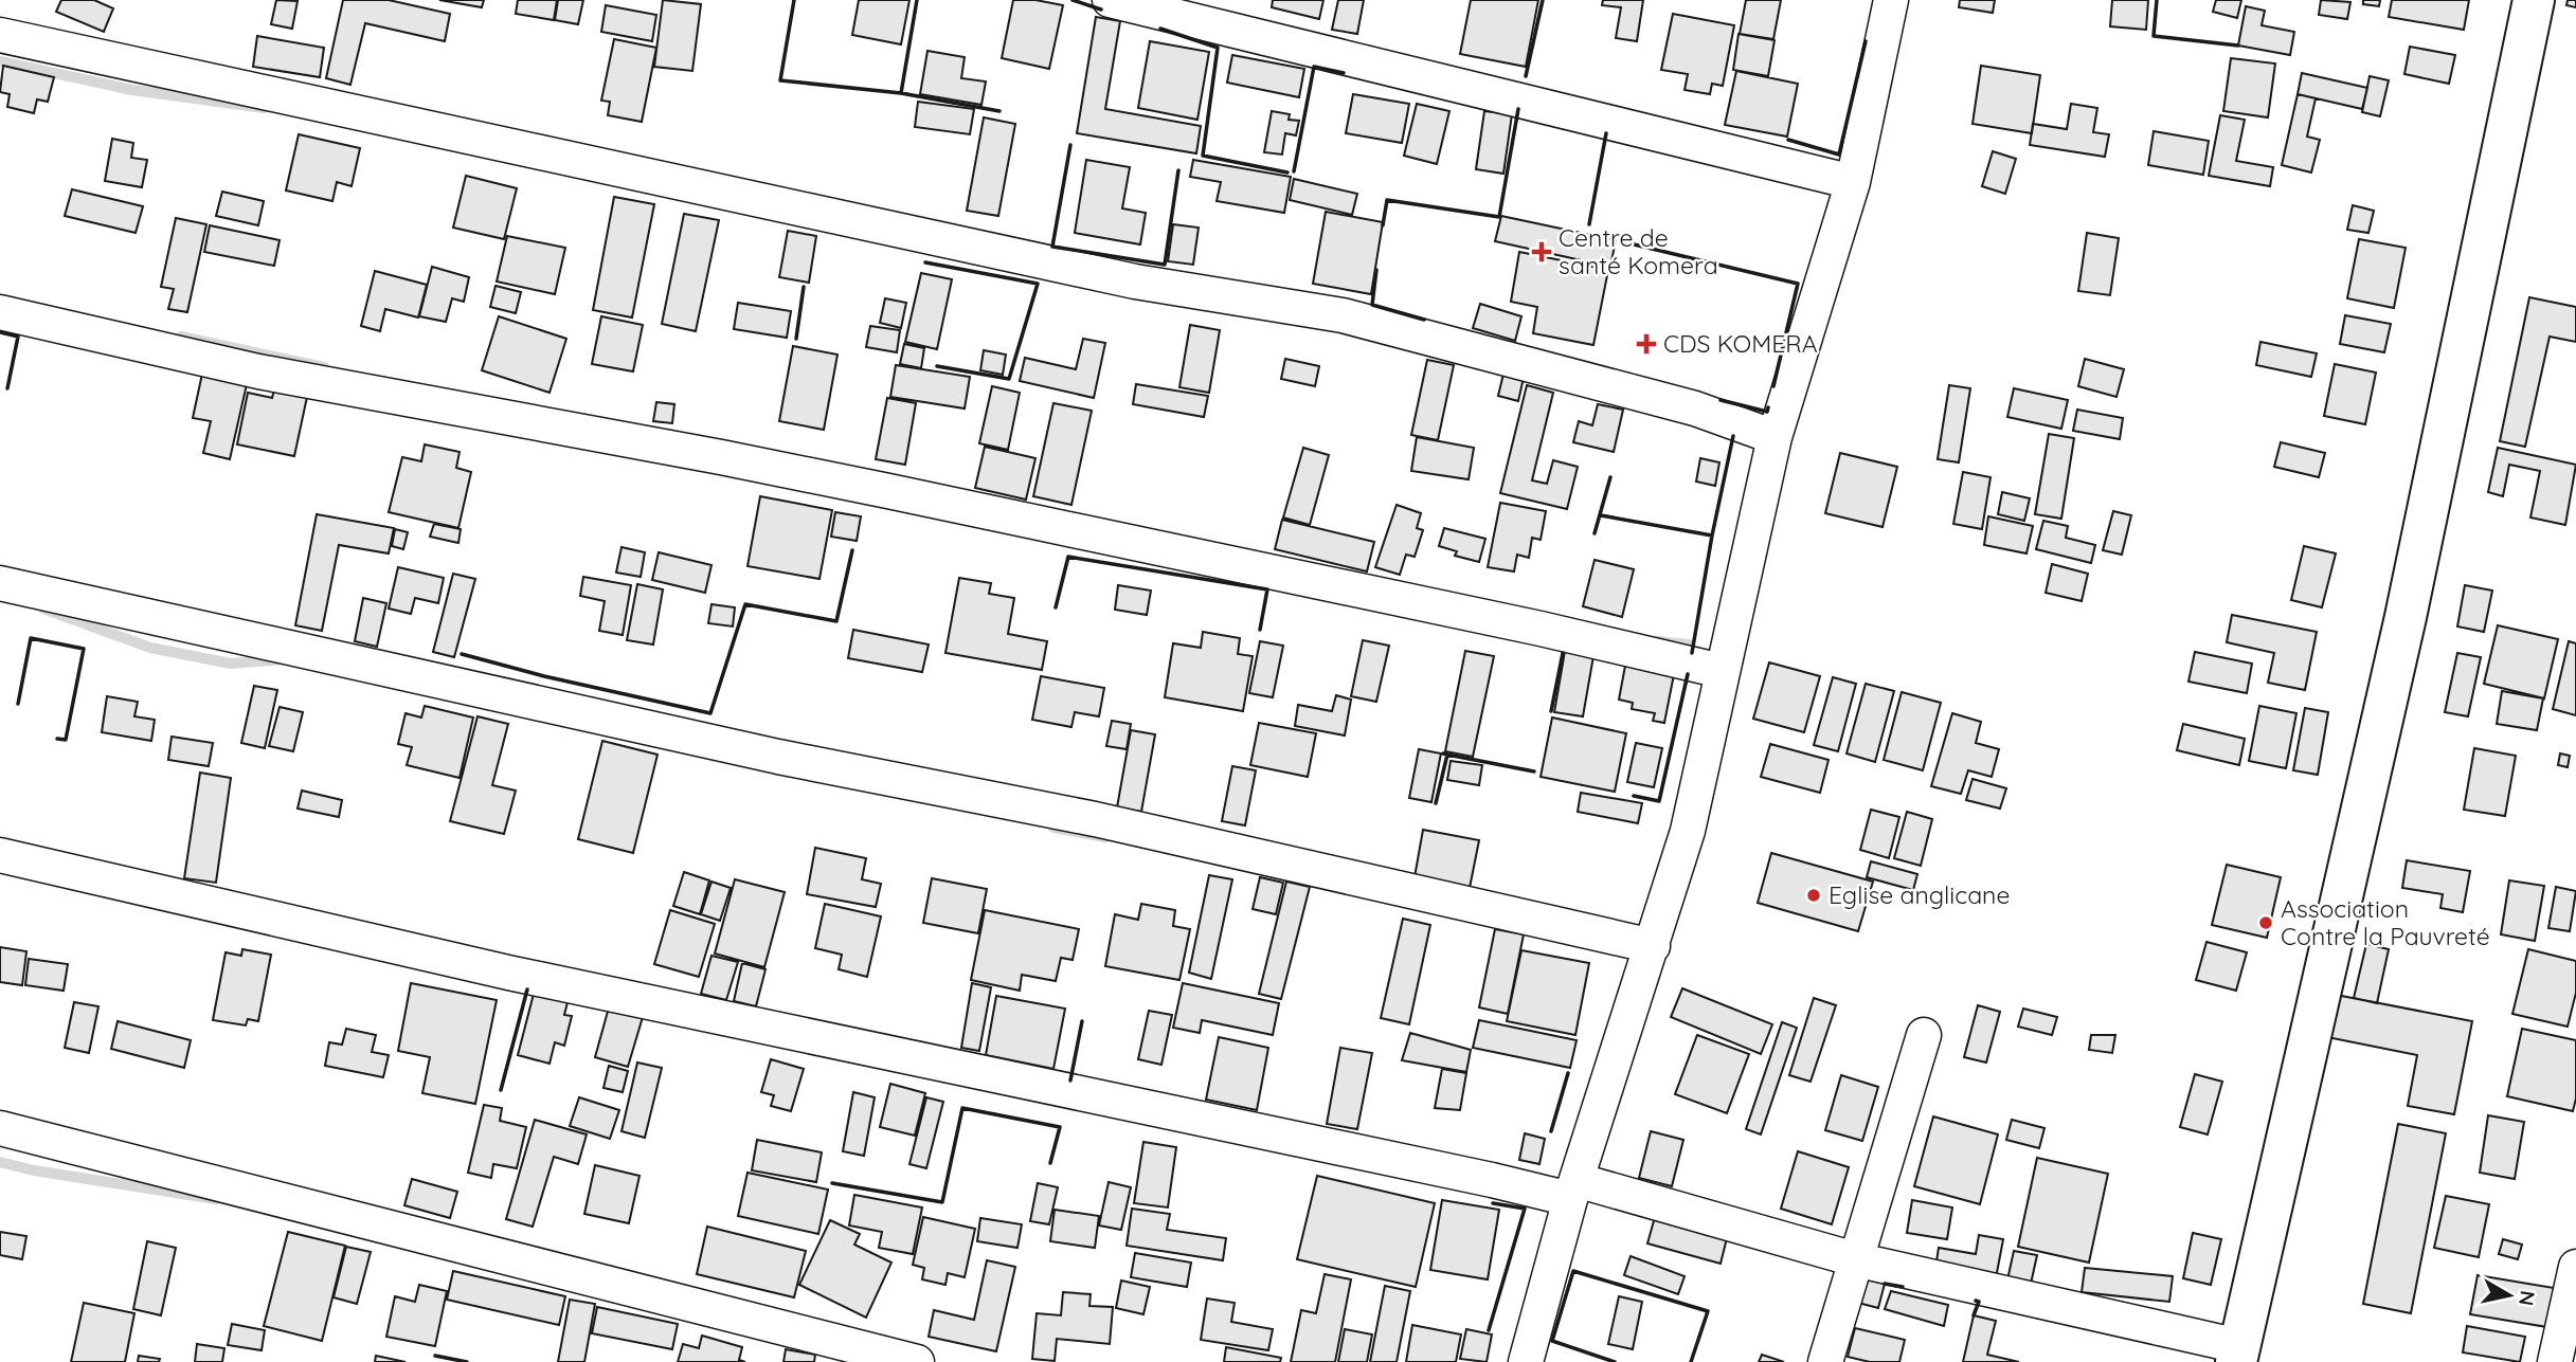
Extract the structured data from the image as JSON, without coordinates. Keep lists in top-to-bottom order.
{
  "places": {
    "health": ["Centre de santé Komera", "CDS KOMERA"],
    "other": ["Eglise anglicane", "Association Contre la Pauvreté"]
  },
  "north": "right"
}
